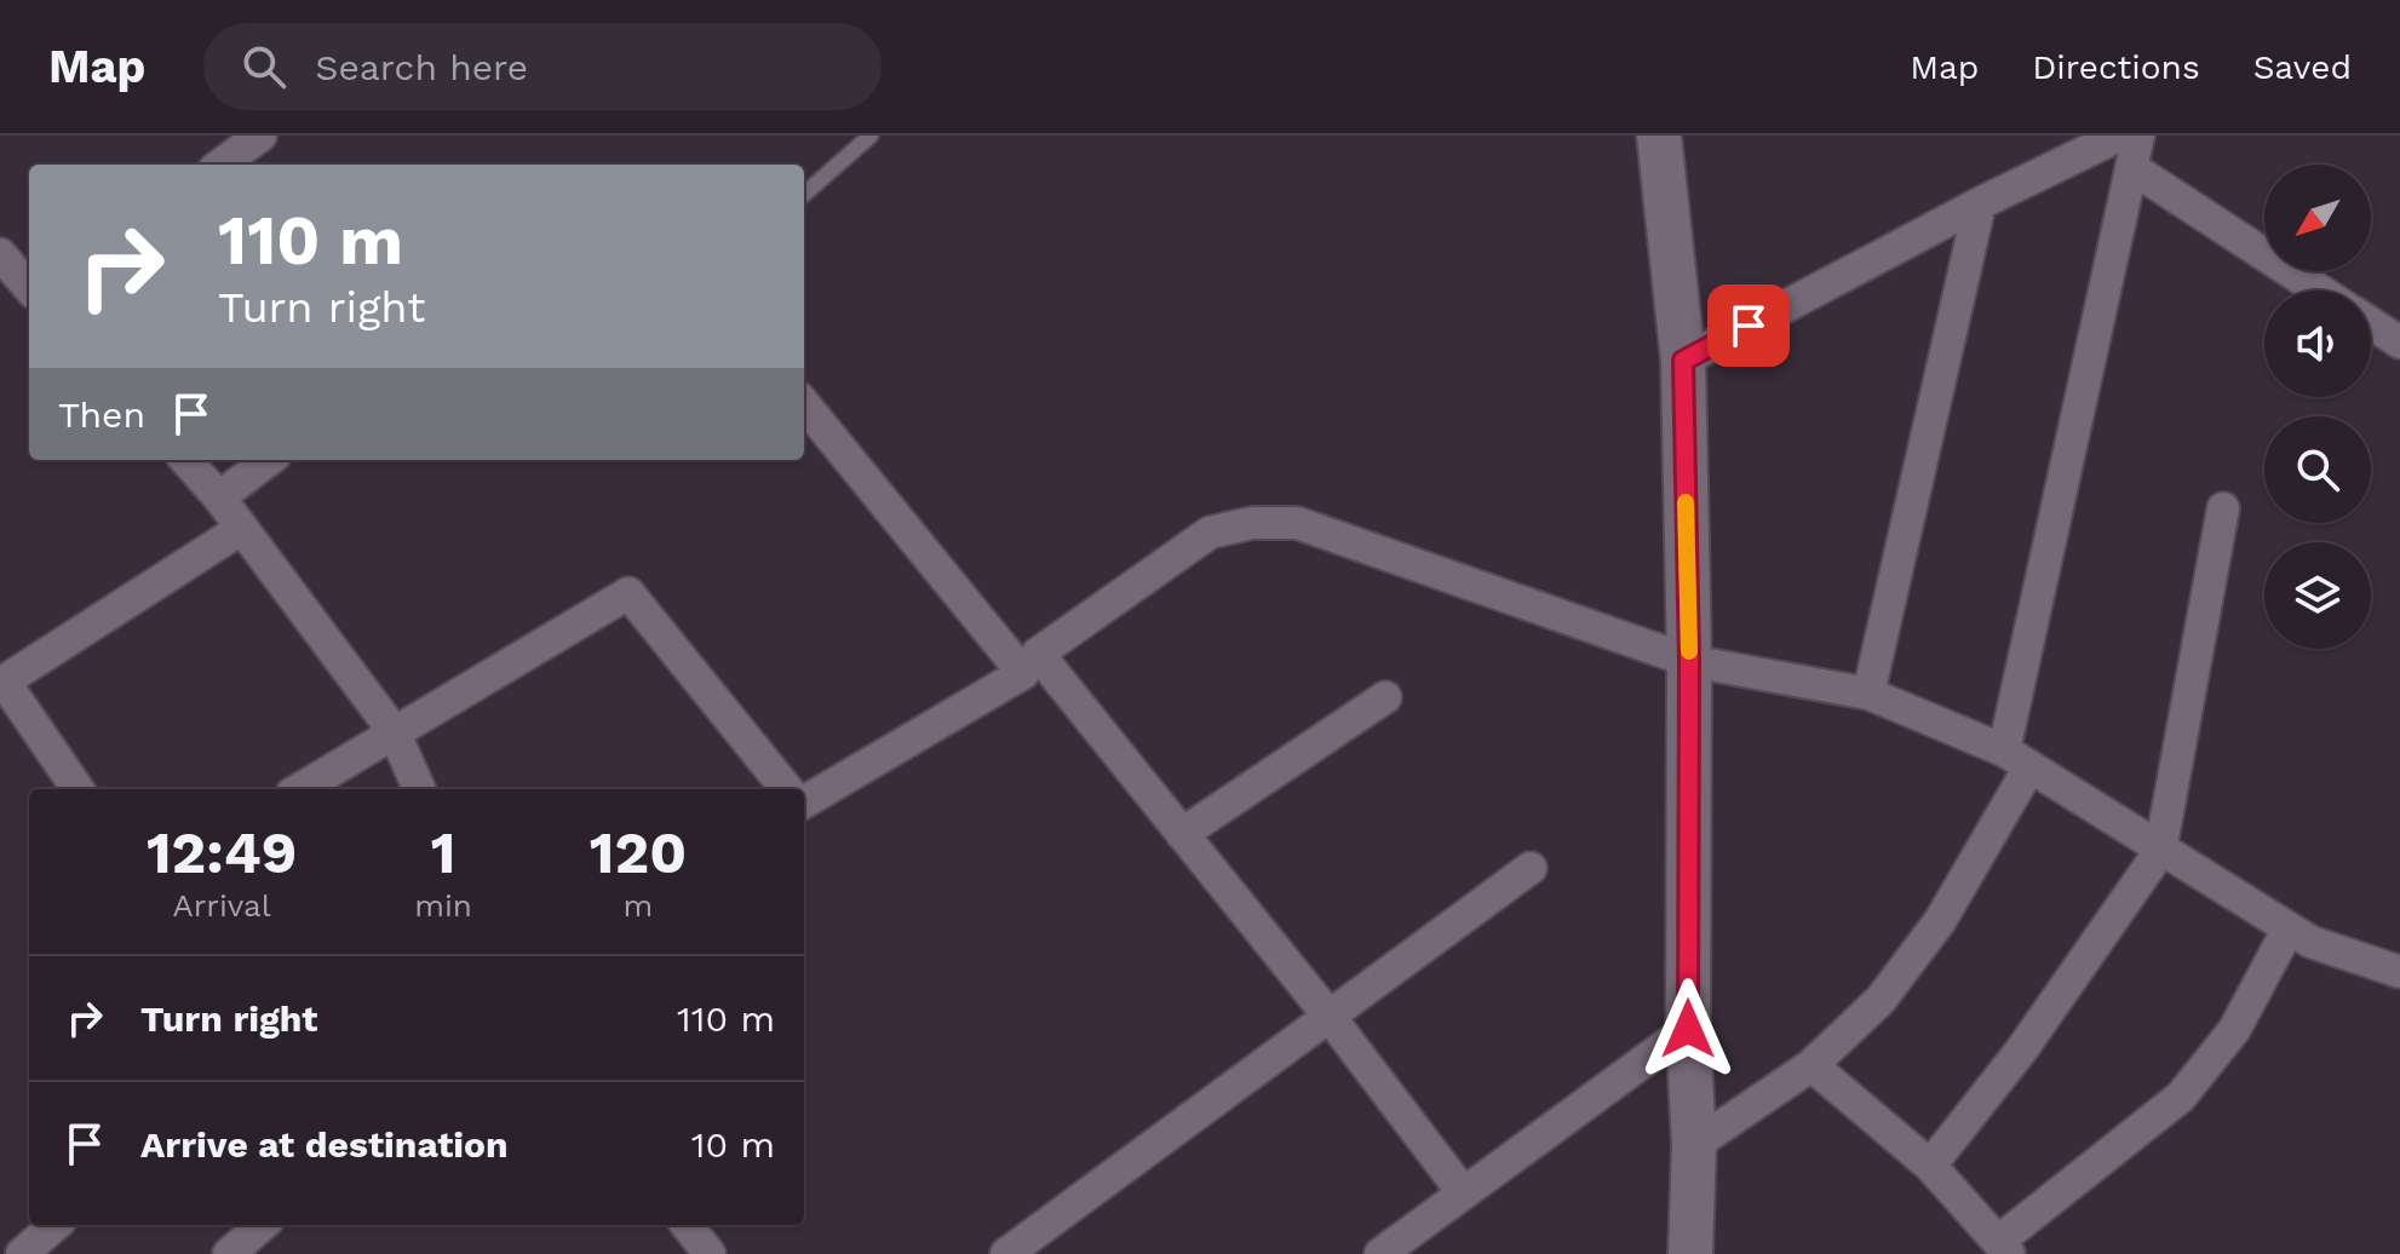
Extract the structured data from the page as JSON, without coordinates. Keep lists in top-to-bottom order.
{
  "north": "bottom left",
  "page": {
    "header": "Map",
    "search": "Search here",
    "nav": ["Map", "Directions", "Saved"],
    "turn": ["110 m", "Turn right"],
    "then": "Then",
    "eta": [
      "12:49",
      "Arrival",
      "1",
      "min",
      "120",
      "m"
    ],
    "list": [
      {
        "name": "Turn right",
        "value": "110 m"
      },
      {
        "name": "Arrive at destination",
        "value": "10 m"
      }
    ]
  }
}
